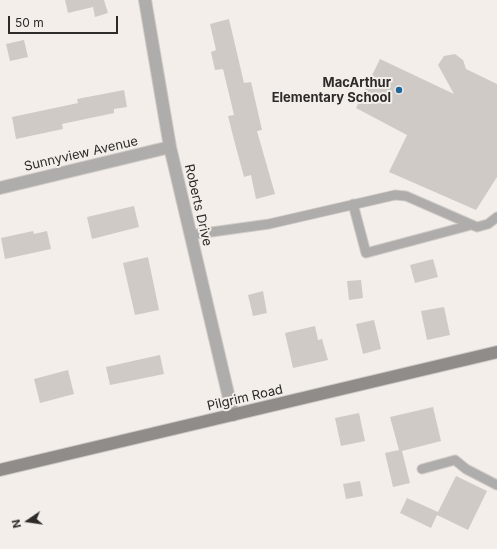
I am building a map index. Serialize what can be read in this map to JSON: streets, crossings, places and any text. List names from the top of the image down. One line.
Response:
{"streets":{"street":["Sunnyview Avenue","Roberts Drive","Pilgrim Road"]},"crossings":[["Sunnyview Avenue","Roberts Drive"],["Roberts Drive","Pilgrim Road"]],"places":["MacArthur Elementary School"],"scale_bar":"50 m","north":"left"}
